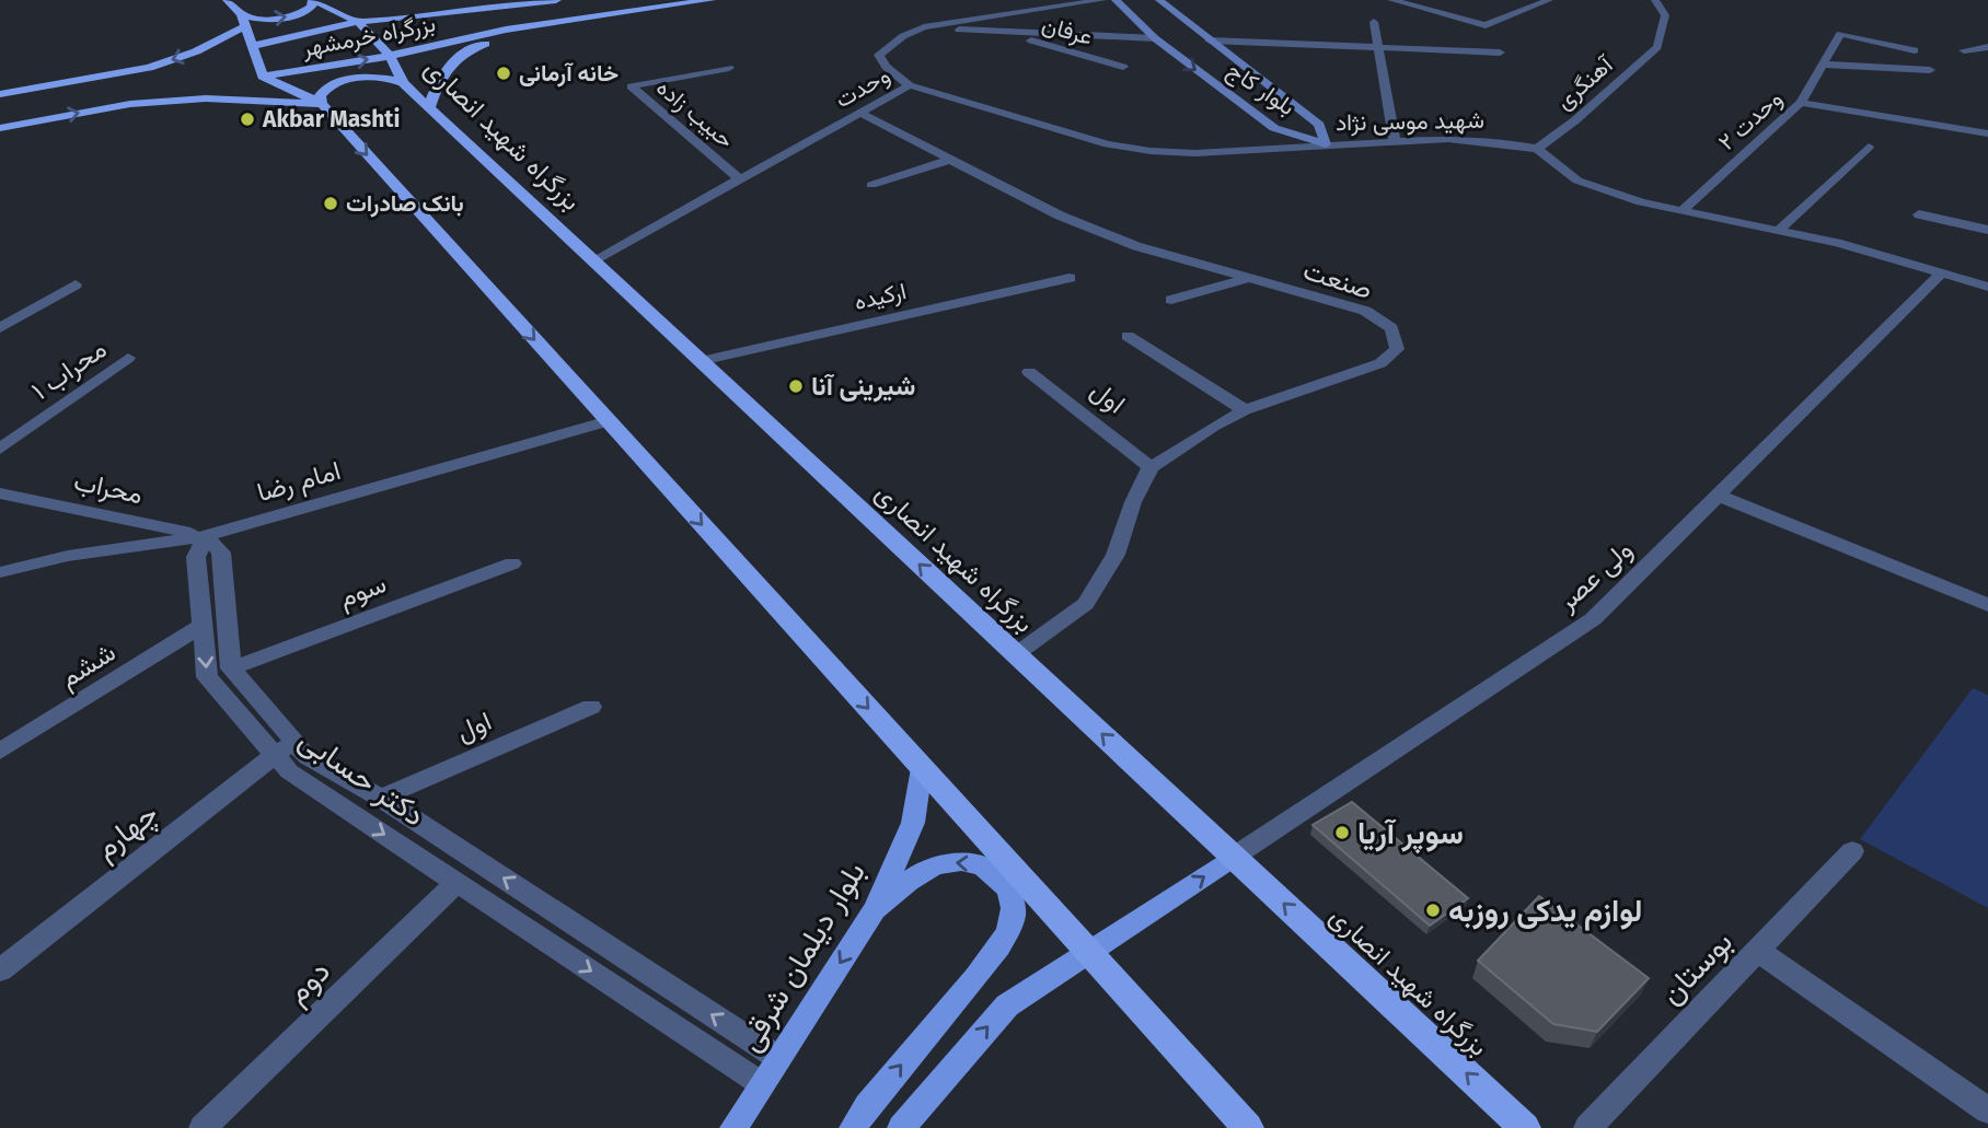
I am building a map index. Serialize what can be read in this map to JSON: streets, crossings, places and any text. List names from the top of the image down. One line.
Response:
{"streets":{"highway":["بزرگراه خرمشهر","بزرگراه شهید انصاری"],"main road":["بلوار کاج","بلوار دیلمان شرقی"],"street":["عرفان","آهنگری","وحدت","حبیب زاده","وحدت ۲","شهید موسی نژاد","صنعت","ارکیده","محراب ۱","اول","امام رضا","محراب","ولی عصر","سوم","ششم","دکتر حسابی","چهارم","بوستان","دوم"]},"crossings":[["بزرگراه خرمشهر","بزرگراه شهید انصاری"],["آهنگری","شهید موسی نژاد"],["وحدت","حبیب زاده"],["وحدت","شهید موسی نژاد"],["وحدت","بزرگراه شهید انصاری"],["وحدت","صنعت"],["بلوار کاج","شهید موسی نژاد"],["وحدت ۲","شهید موسی نژاد"],["شهید موسی نژاد","ولی عصر"],["بزرگراه شهید انصاری","ارکیده"],["بزرگراه شهید انصاری","ولی عصر"],["صنعت","اول"],["اول","دکتر حسابی"],["امام رضا","محراب"],["امام رضا","دکتر حسابی"],["محراب","دکتر حسابی"],["سوم","دکتر حسابی"],["ششم","دکتر حسابی"],["دکتر حسابی","چهارم"],["دکتر حسابی","بلوار دیلمان شرقی"],["دکتر حسابی","دوم"]],"places":["خانه آرمانی","Akbar Mashti","بانک صادرات","شیرینی آنا","سوپر آریا","لوازم یدکی روزبه"]}
